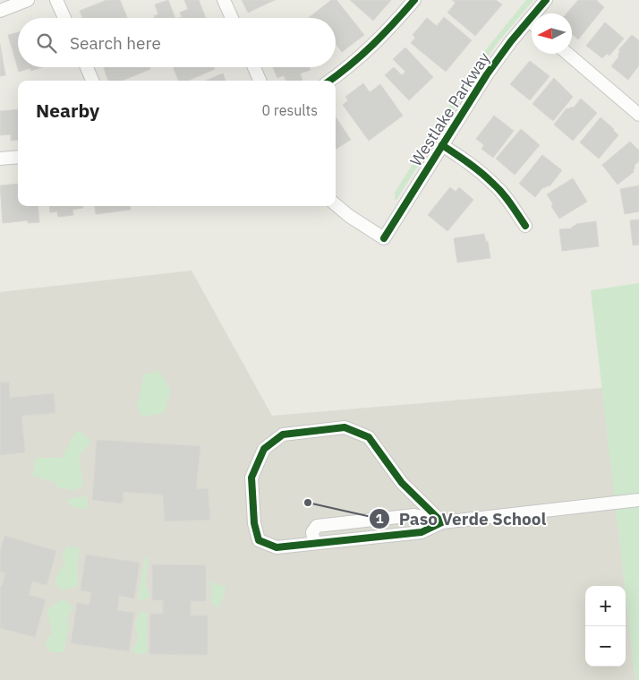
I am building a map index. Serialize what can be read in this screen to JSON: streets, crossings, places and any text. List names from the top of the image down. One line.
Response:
{"streets":{"street":["Westlake Parkway"]},"places":["Paso Verde School"],"north":"left","page":{"search":"Search here","heading":["Nearby","0 results"],"map_buttons":["+","−"]}}
